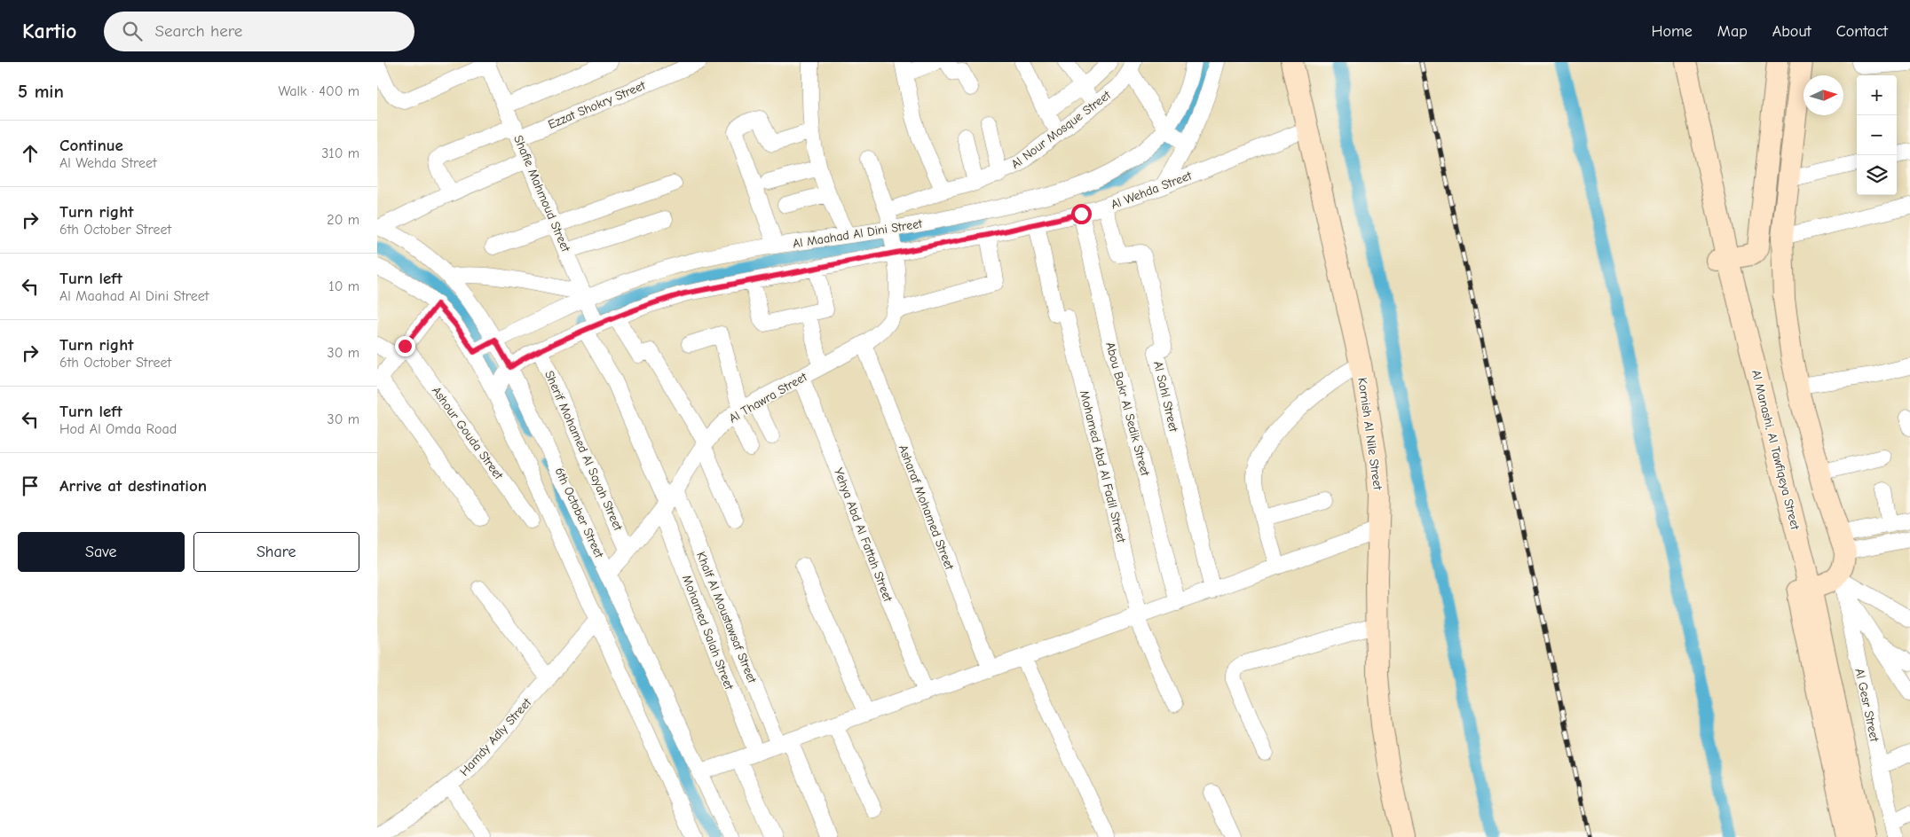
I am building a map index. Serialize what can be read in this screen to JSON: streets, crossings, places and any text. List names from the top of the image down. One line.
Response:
{"streets":{"main road":["Kornish Al Nile Street","Al Manashi, Al Tawfiqeya Street"],"street":["Ezzat Shokry Street","Al Nour Mosque Street","Al Wehda Street","Shafie Mahmoud Street","Al Maahad Al Dini Street","Al Sahl Street","Al Thawra Street","Abou Bakr Al Sedik Street","Ashour Gouda Street","Sherif Mohamed Al Sayah Street","Mohamed Abd Al Fadil Street","Asharaf Mohamed Street","6th October Street","Yehya Abd Al Fattah Street","Khalf Al Moustawsaf Street","Mohamed Salah Street","Al Gesr Street","Hamdy Adly Street"]},"crossings":[["Ezzat Shokry Street","Shafie Mahmoud Street"],["Al Nour Mosque Street","Al Maahad Al Dini Street"],["Al Wehda Street","Shafie Mahmoud Street"],["Al Wehda Street","Al Sahl Street"],["Al Wehda Street","Al Thawra Street"],["Al Wehda Street","Abou Bakr Al Sedik Street"],["Al Wehda Street","Kornish Al Nile Street"],["Al Wehda Street","Sherif Mohamed Al Sayah Street"],["Al Wehda Street","Mohamed Abd Al Fadil Street"],["Al Wehda Street","6th October Street"],["Al Wehda Street","Mohamed Salah Street"],["Shafie Mahmoud Street","Al Maahad Al Dini Street"],["Shafie Mahmoud Street","Mohamed Salah Street"],["Al Maahad Al Dini Street","6th October Street"],["Al Thawra Street","Sherif Mohamed Al Sayah Street"],["Al Thawra Street","Asharaf Mohamed Street"],["Al Thawra Street","6th October Street"],["Al Thawra Street","Yehya Abd Al Fattah Street"],["Al Thawra Street","Khalf Al Moustawsaf Street"],["Al Thawra Street","Mohamed Salah Street"]],"north":"right","page":{"header":"Kartio","search":"Search here","nav":["Home","Map","About","Contact"],"heading":["5 min","Walk · 400 m"],"map_buttons":["+","−"],"list":[["Continue","Al Wehda Street","310 m"],["Turn right","6th October Street","20 m"],["Turn left","Al Maahad Al Dini Street","10 m"],["Turn right","6th October Street","30 m"],["Turn left","Hod Al Omda Road","30 m"],"Arrive at destination"],"buttons":["Save","Share"]}}
